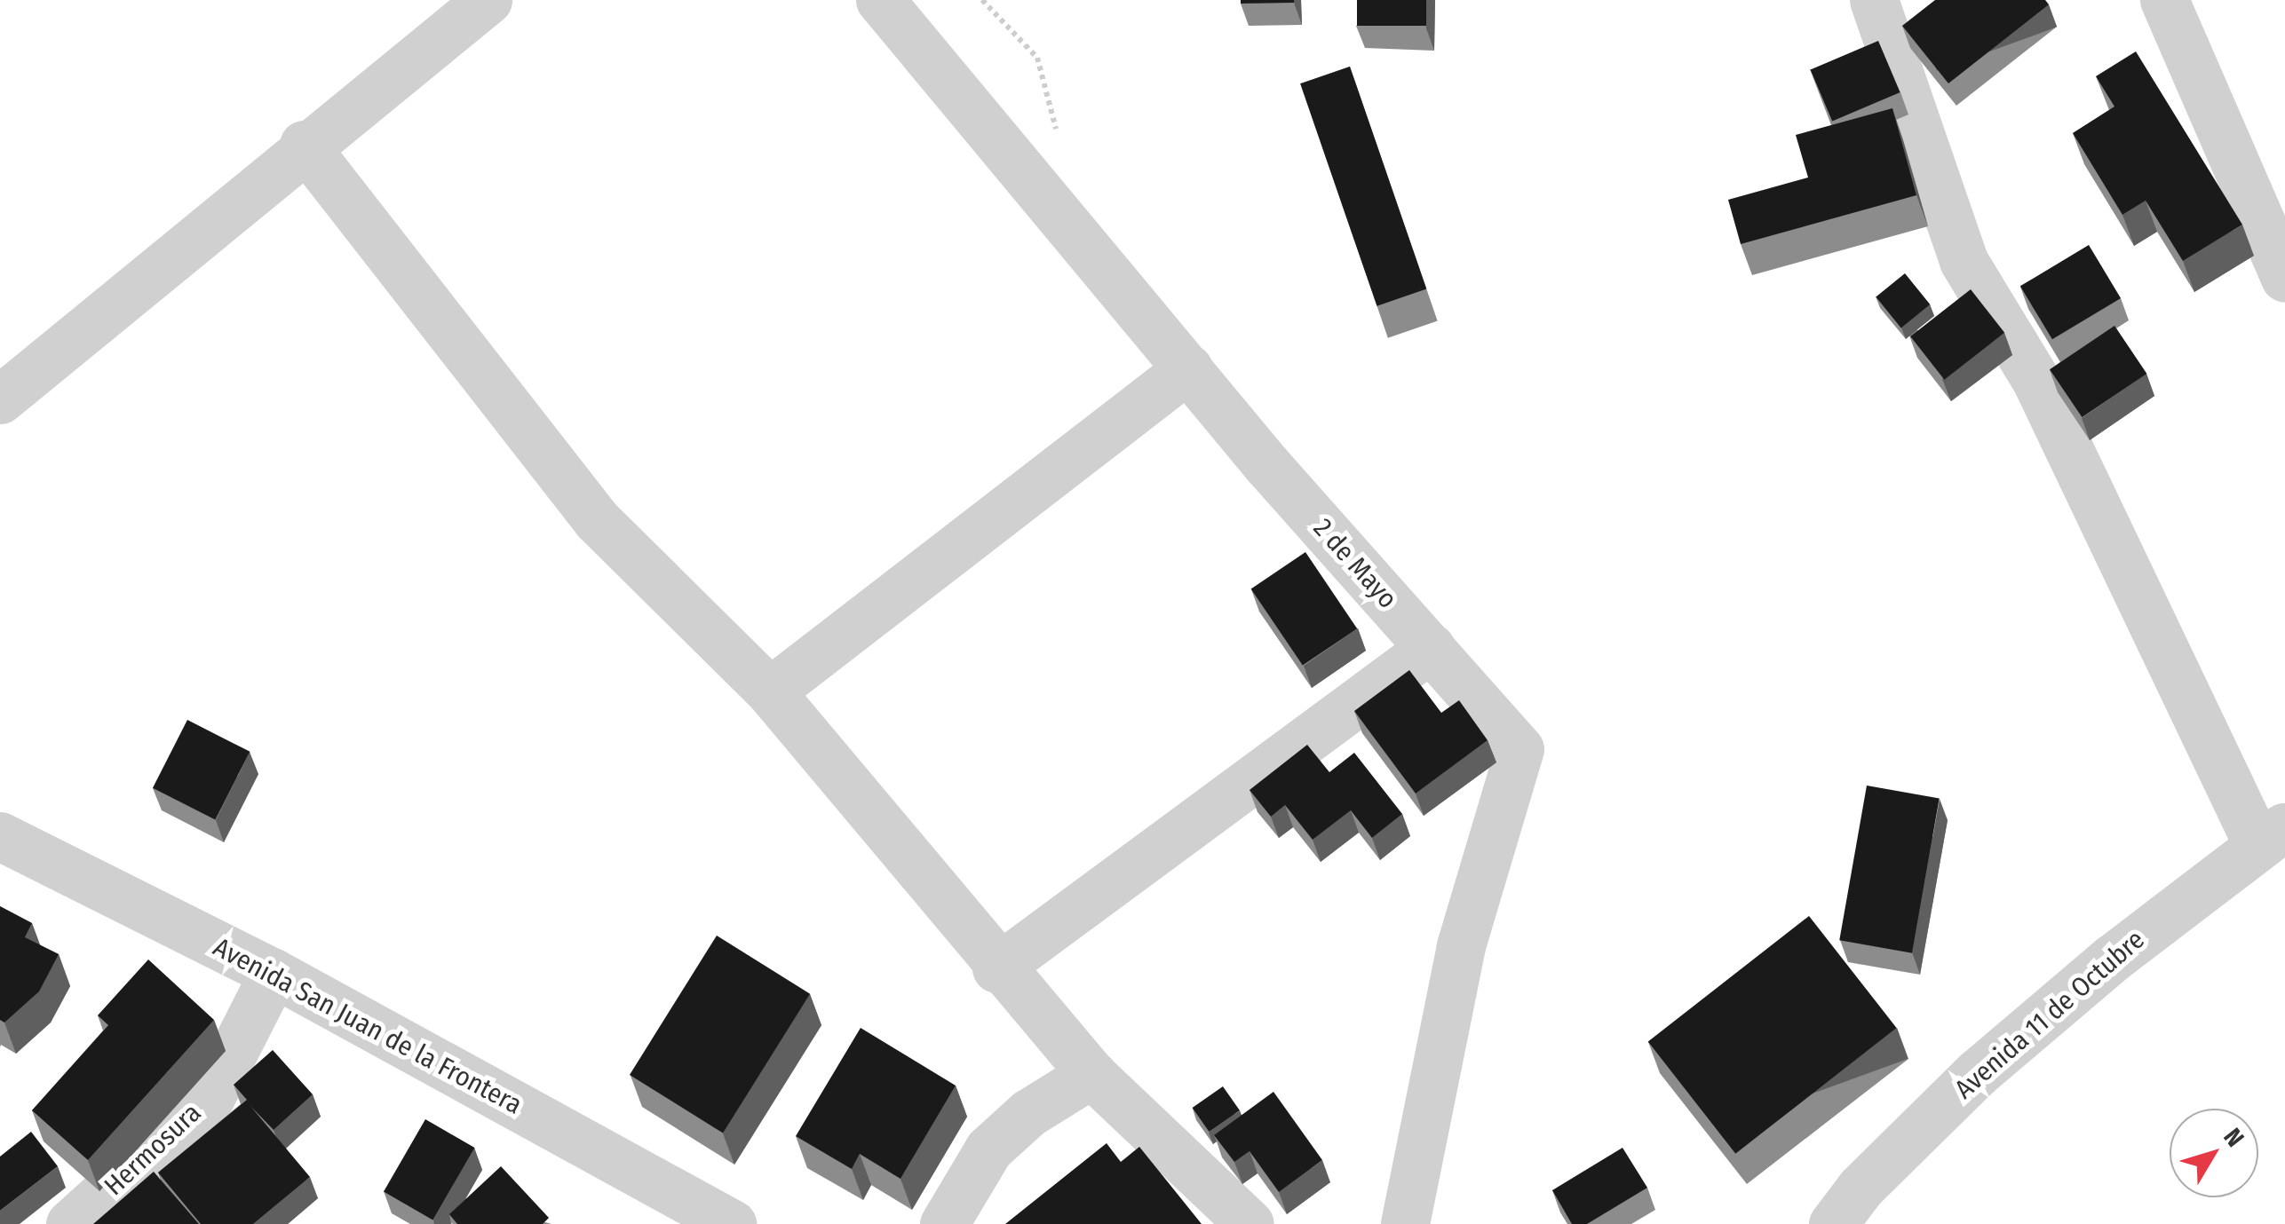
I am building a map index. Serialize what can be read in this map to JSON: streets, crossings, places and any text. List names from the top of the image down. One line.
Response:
{"streets":{"street":["2 de Mayo","Avenida 11 de Octubre","Avenida San Juan de la Frontera","Hermosura"]},"crossings":[["Avenida San Juan de la Frontera","Hermosura"]],"north":"top right"}
